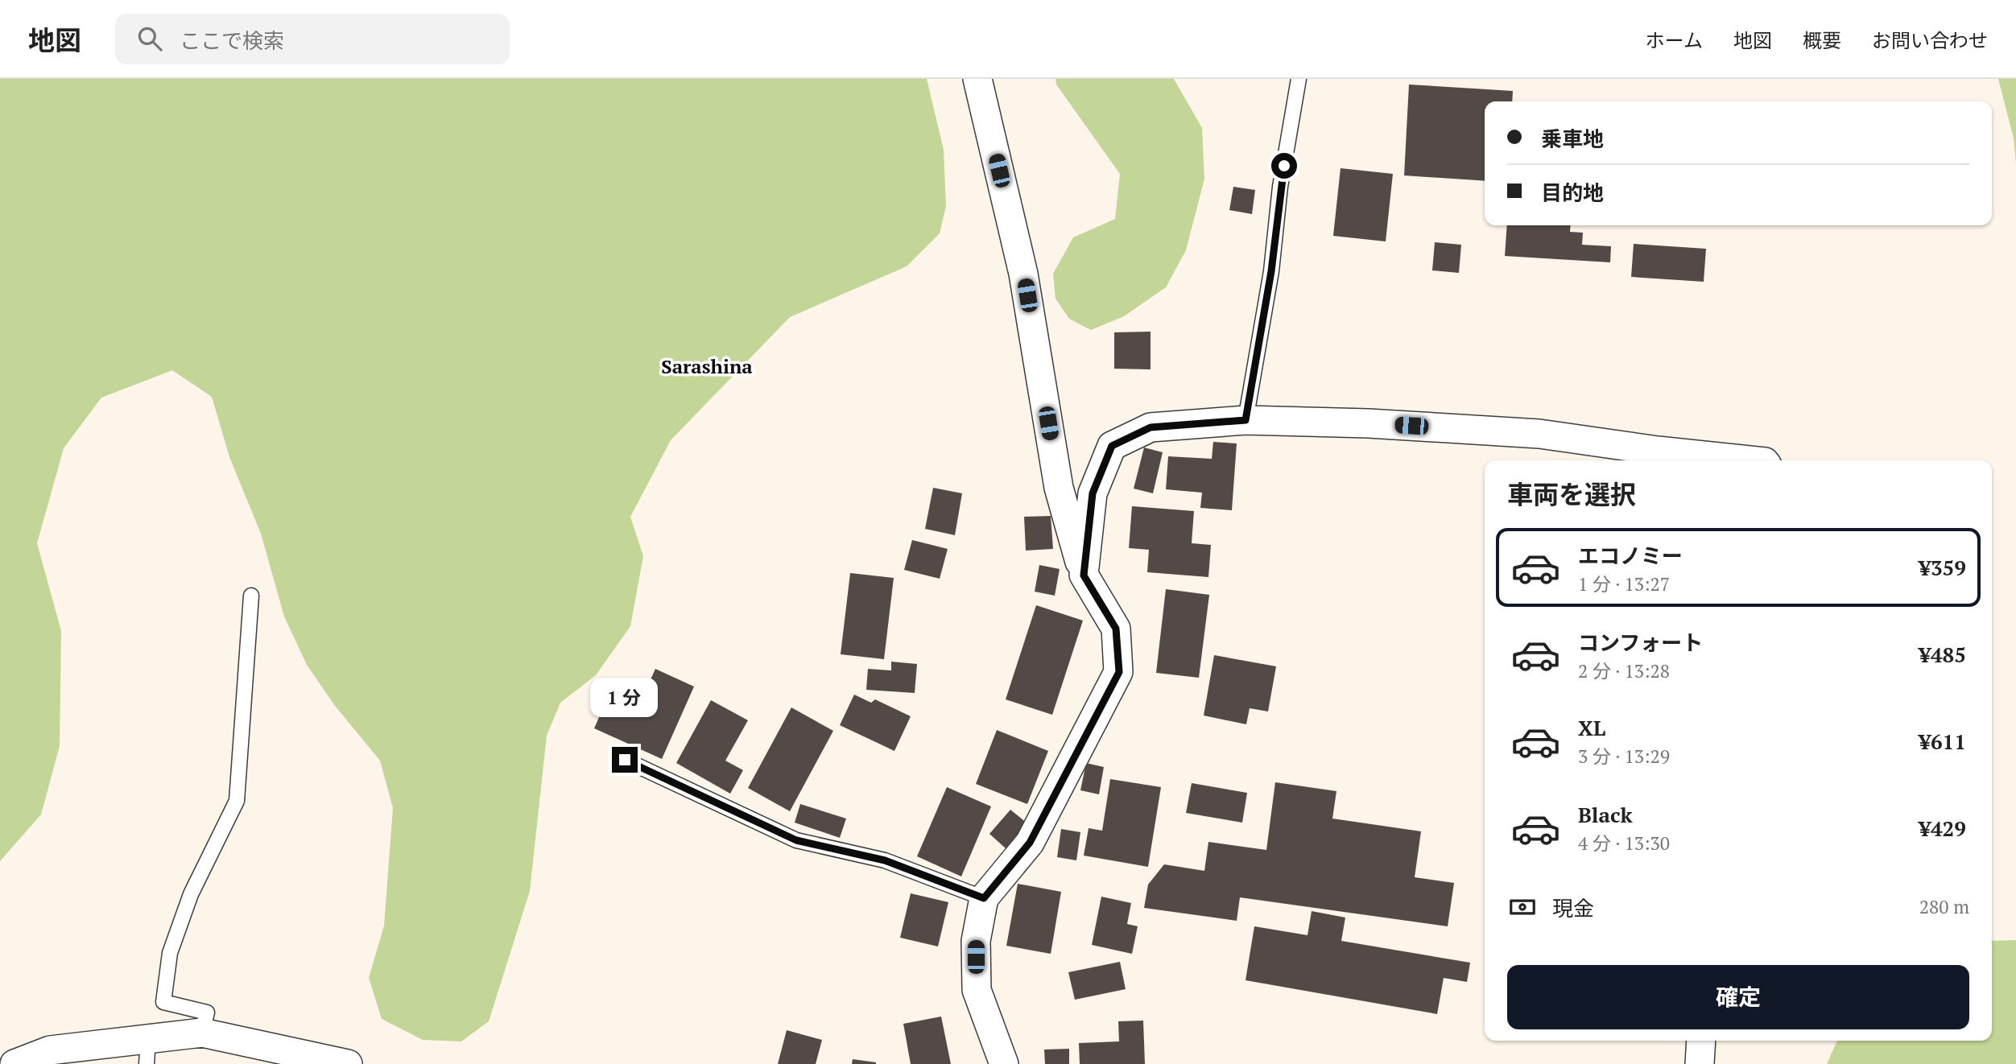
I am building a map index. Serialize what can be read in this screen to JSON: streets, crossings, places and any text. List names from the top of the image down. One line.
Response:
{"districts":["Sarashina"],"page":{"header":"地図","search":"ここで検索","nav":["ホーム","地図","概要","お問い合わせ"],"banner":["乗車地","目的地"],"heading":"車両を選択","list":[{"name":"エコノミー","note":"1 分 · 13:27","value":"¥359"},{"name":"コンフォート","note":"2 分 · 13:28","value":"¥485"},{"name":"XL","note":"3 分 · 13:29","value":"¥611"},{"name":"Black","note":"4 分 · 13:30","value":"¥429"}],"bubble":"1 分","pay":["現金","280 m"],"buttons":"確定"}}
